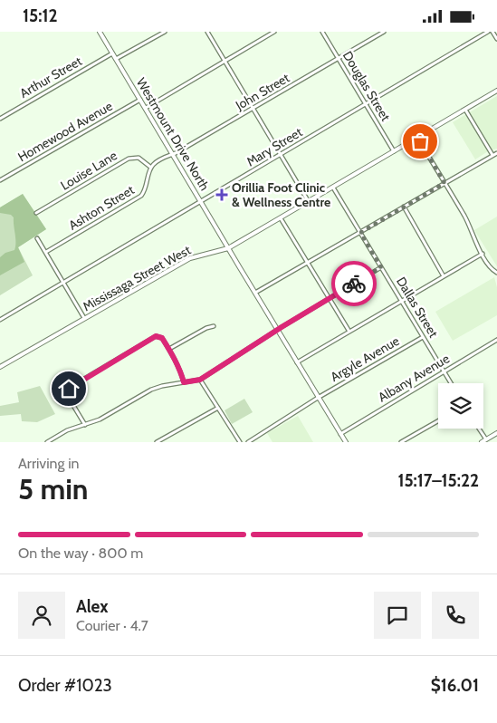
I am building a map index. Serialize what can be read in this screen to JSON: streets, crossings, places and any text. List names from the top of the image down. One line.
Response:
{"streets":{"street":["Arthur Street","Douglas Street","John Street","Homewood Avenue","Westmount Drive North","Mary Street","Louise Lane","Ashton Street","Mississaga Street West","Dallas Street","Argyle Avenue","Albany Avenue"]},"crossings":[["Arthur Street","Westmount Drive North"],["Douglas Street","John Street"],["Douglas Street","Mary Street"],["Douglas Street","Mississaga Street West"],["John Street","Westmount Drive North"],["John Street","Louise Lane"],["John Street","Ashton Street"],["Homewood Avenue","Westmount Drive North"],["Westmount Drive North","Mary Street"],["Westmount Drive North","Mississaga Street West"],["Westmount Drive North","Argyle Avenue"],["Westmount Drive North","Albany Avenue"],["Louise Lane","Ashton Street"],["Mississaga Street West","Dallas Street"],["Dallas Street","Argyle Avenue"],["Dallas Street","Albany Avenue"]],"places":{"health":["Orillia Foot Clinic & Wellness Centre"]},"page":{"status":"15:12","heading":["5 min","Arriving in","15:17–15:22"],"panel":["Alex","Courier · 4.7","Order #1023","$16.01"],"bar":"On the way · 800 m"}}
